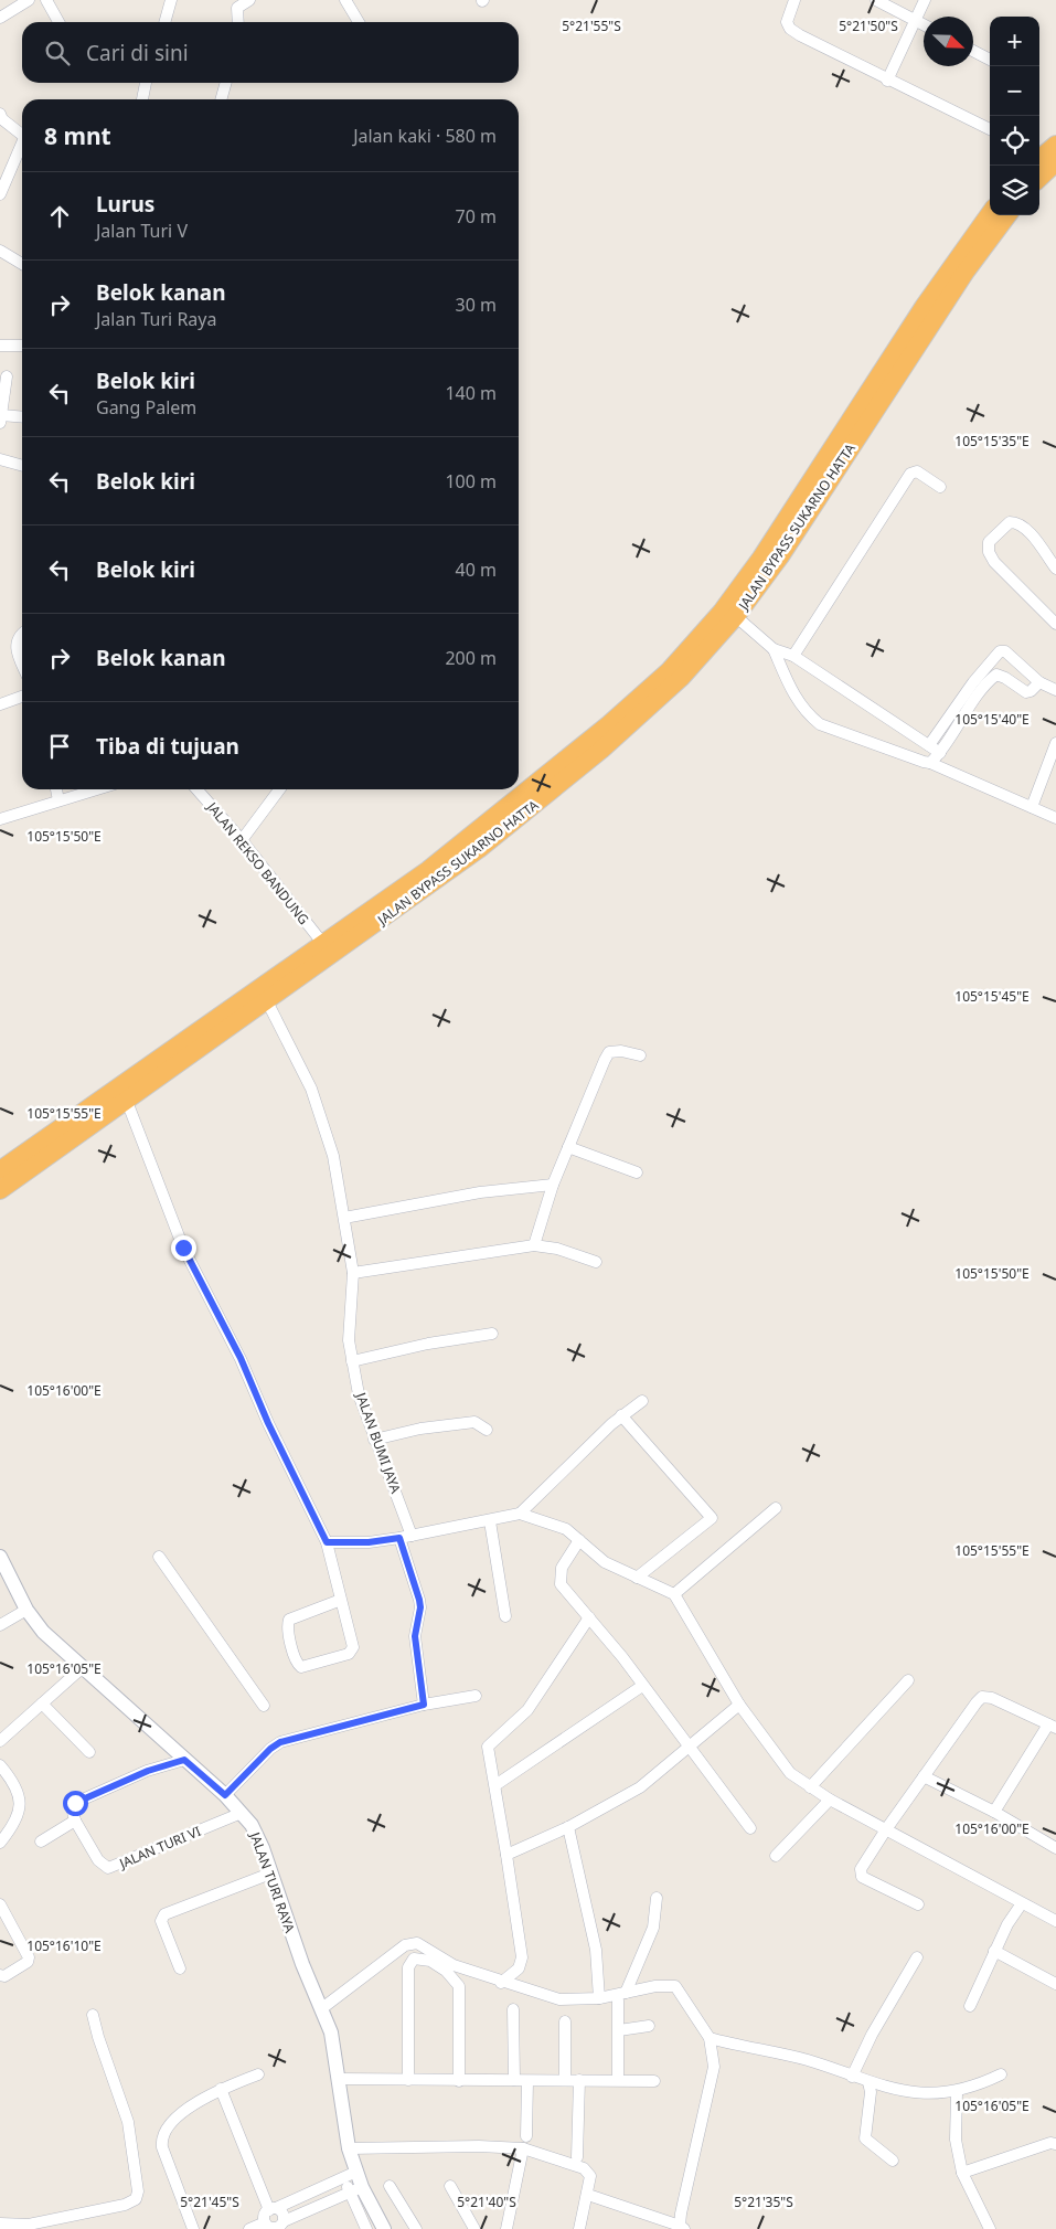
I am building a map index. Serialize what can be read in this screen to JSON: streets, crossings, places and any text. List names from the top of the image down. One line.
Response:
{"streets":{"highway":["JALAN BYPASS SUKARNO HATTA"],"street":["JALAN REKSO BANDUNG","JALAN BUMI JAYA","JALAN TURI VI","JALAN TURI RAYA"]},"crossings":[["JALAN BYPASS SUKARNO HATTA","JALAN REKSO BANDUNG"],["JALAN BYPASS SUKARNO HATTA","JALAN BUMI JAYA"],["JALAN TURI VI","JALAN TURI RAYA"]],"north":"bottom right","page":{"map_buttons":["+","−"],"search":"Cari di sini","heading":["8 mnt","Jalan kaki · 580 m"],"list":[["Lurus","Jalan Turi V","70 m"],["Belok kanan","Jalan Turi Raya","30 m"],["Belok kiri","Gang Palem","140 m"],["Belok kiri","100 m"],["Belok kiri","40 m"],["Belok kanan","200 m"],"Tiba di tujuan"]},"coordinates":["5°21'55\"S","5°21'50\"S","105°15'35\"E","105°15'40\"E","105°15'50\"E","105°15'45\"E","105°15'55\"E","105°16'00\"E","105°16'05\"E","105°16'10\"E","5°21'45\"S","5°21'40\"S","5°21'35\"S"]}
